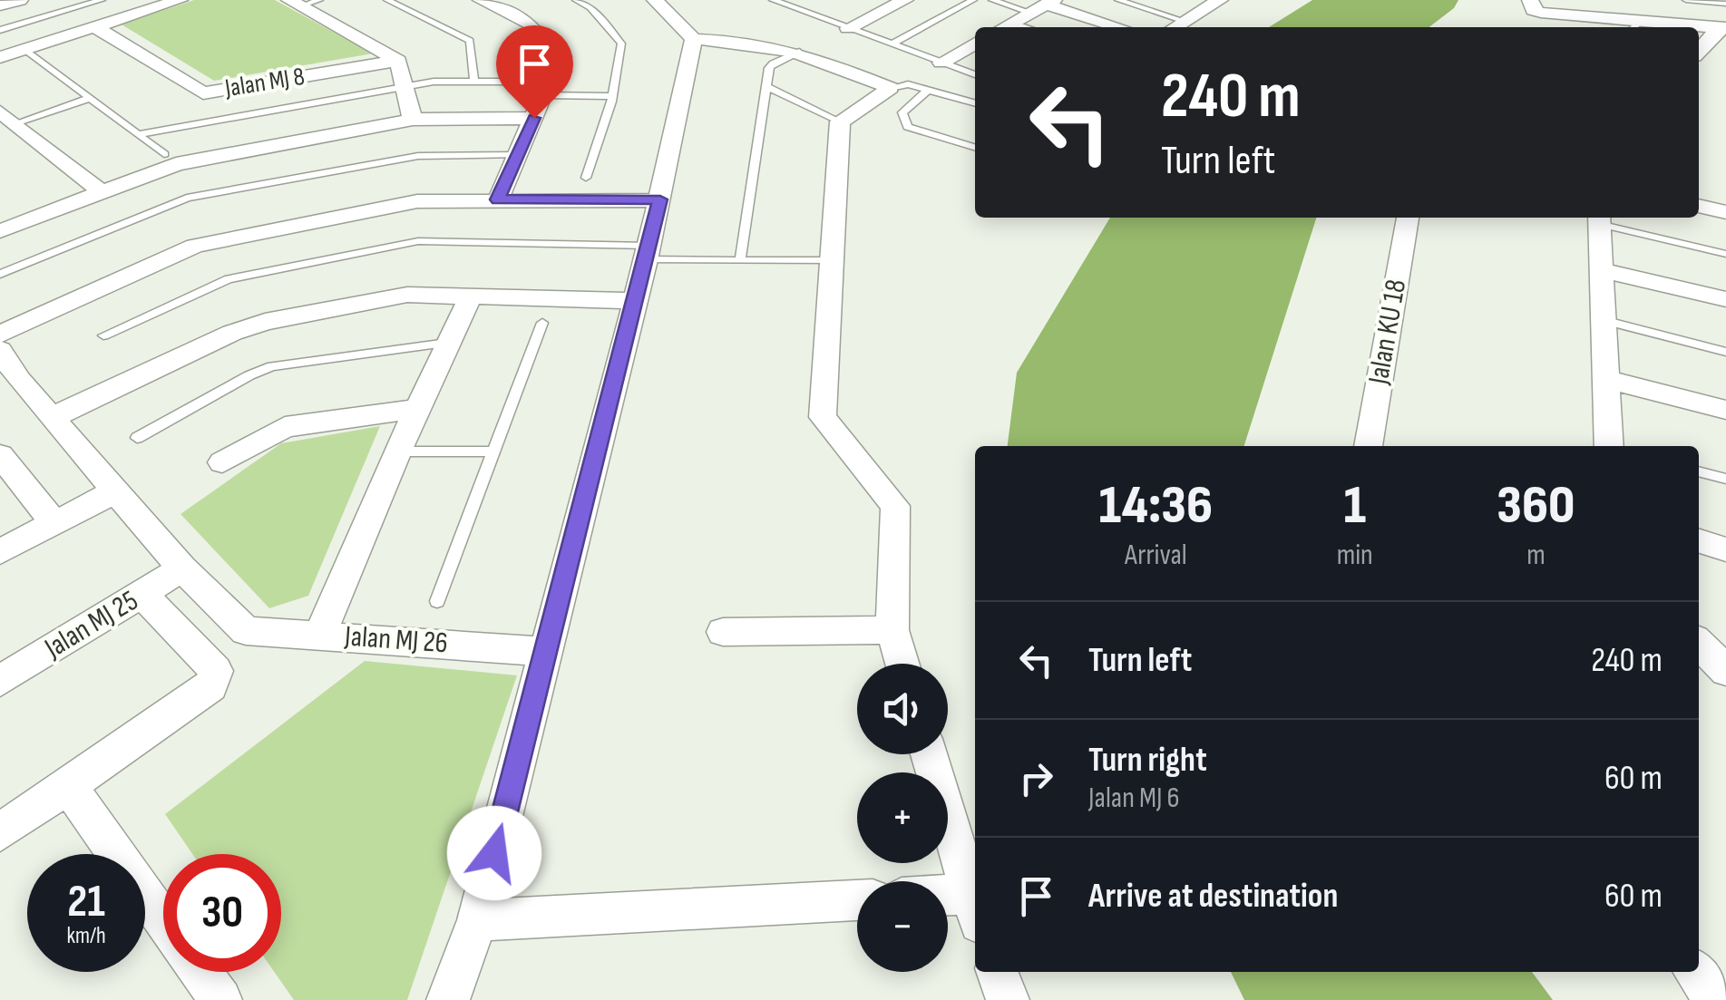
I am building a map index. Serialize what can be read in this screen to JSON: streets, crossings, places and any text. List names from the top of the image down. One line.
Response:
{"streets":{"street":["Jalan MJ 8","Jalan KU 18","Jalan MJ 25","Jalan MJ 26"]},"crossings":[["Jalan MJ 25","Jalan MJ 26"]],"page":{"turn":["240 m","Turn left"],"eta":["14:36","Arrival","1","min","360","m"],"list":[{"name":"Turn left","value":"240 m"},{"name":"Turn right","note":"Jalan MJ 6","value":"60 m"},{"name":"Arrive at destination","value":"60 m"}],"map_buttons":["+","−"],"speed":"21 km/h","limit":"30"}}
